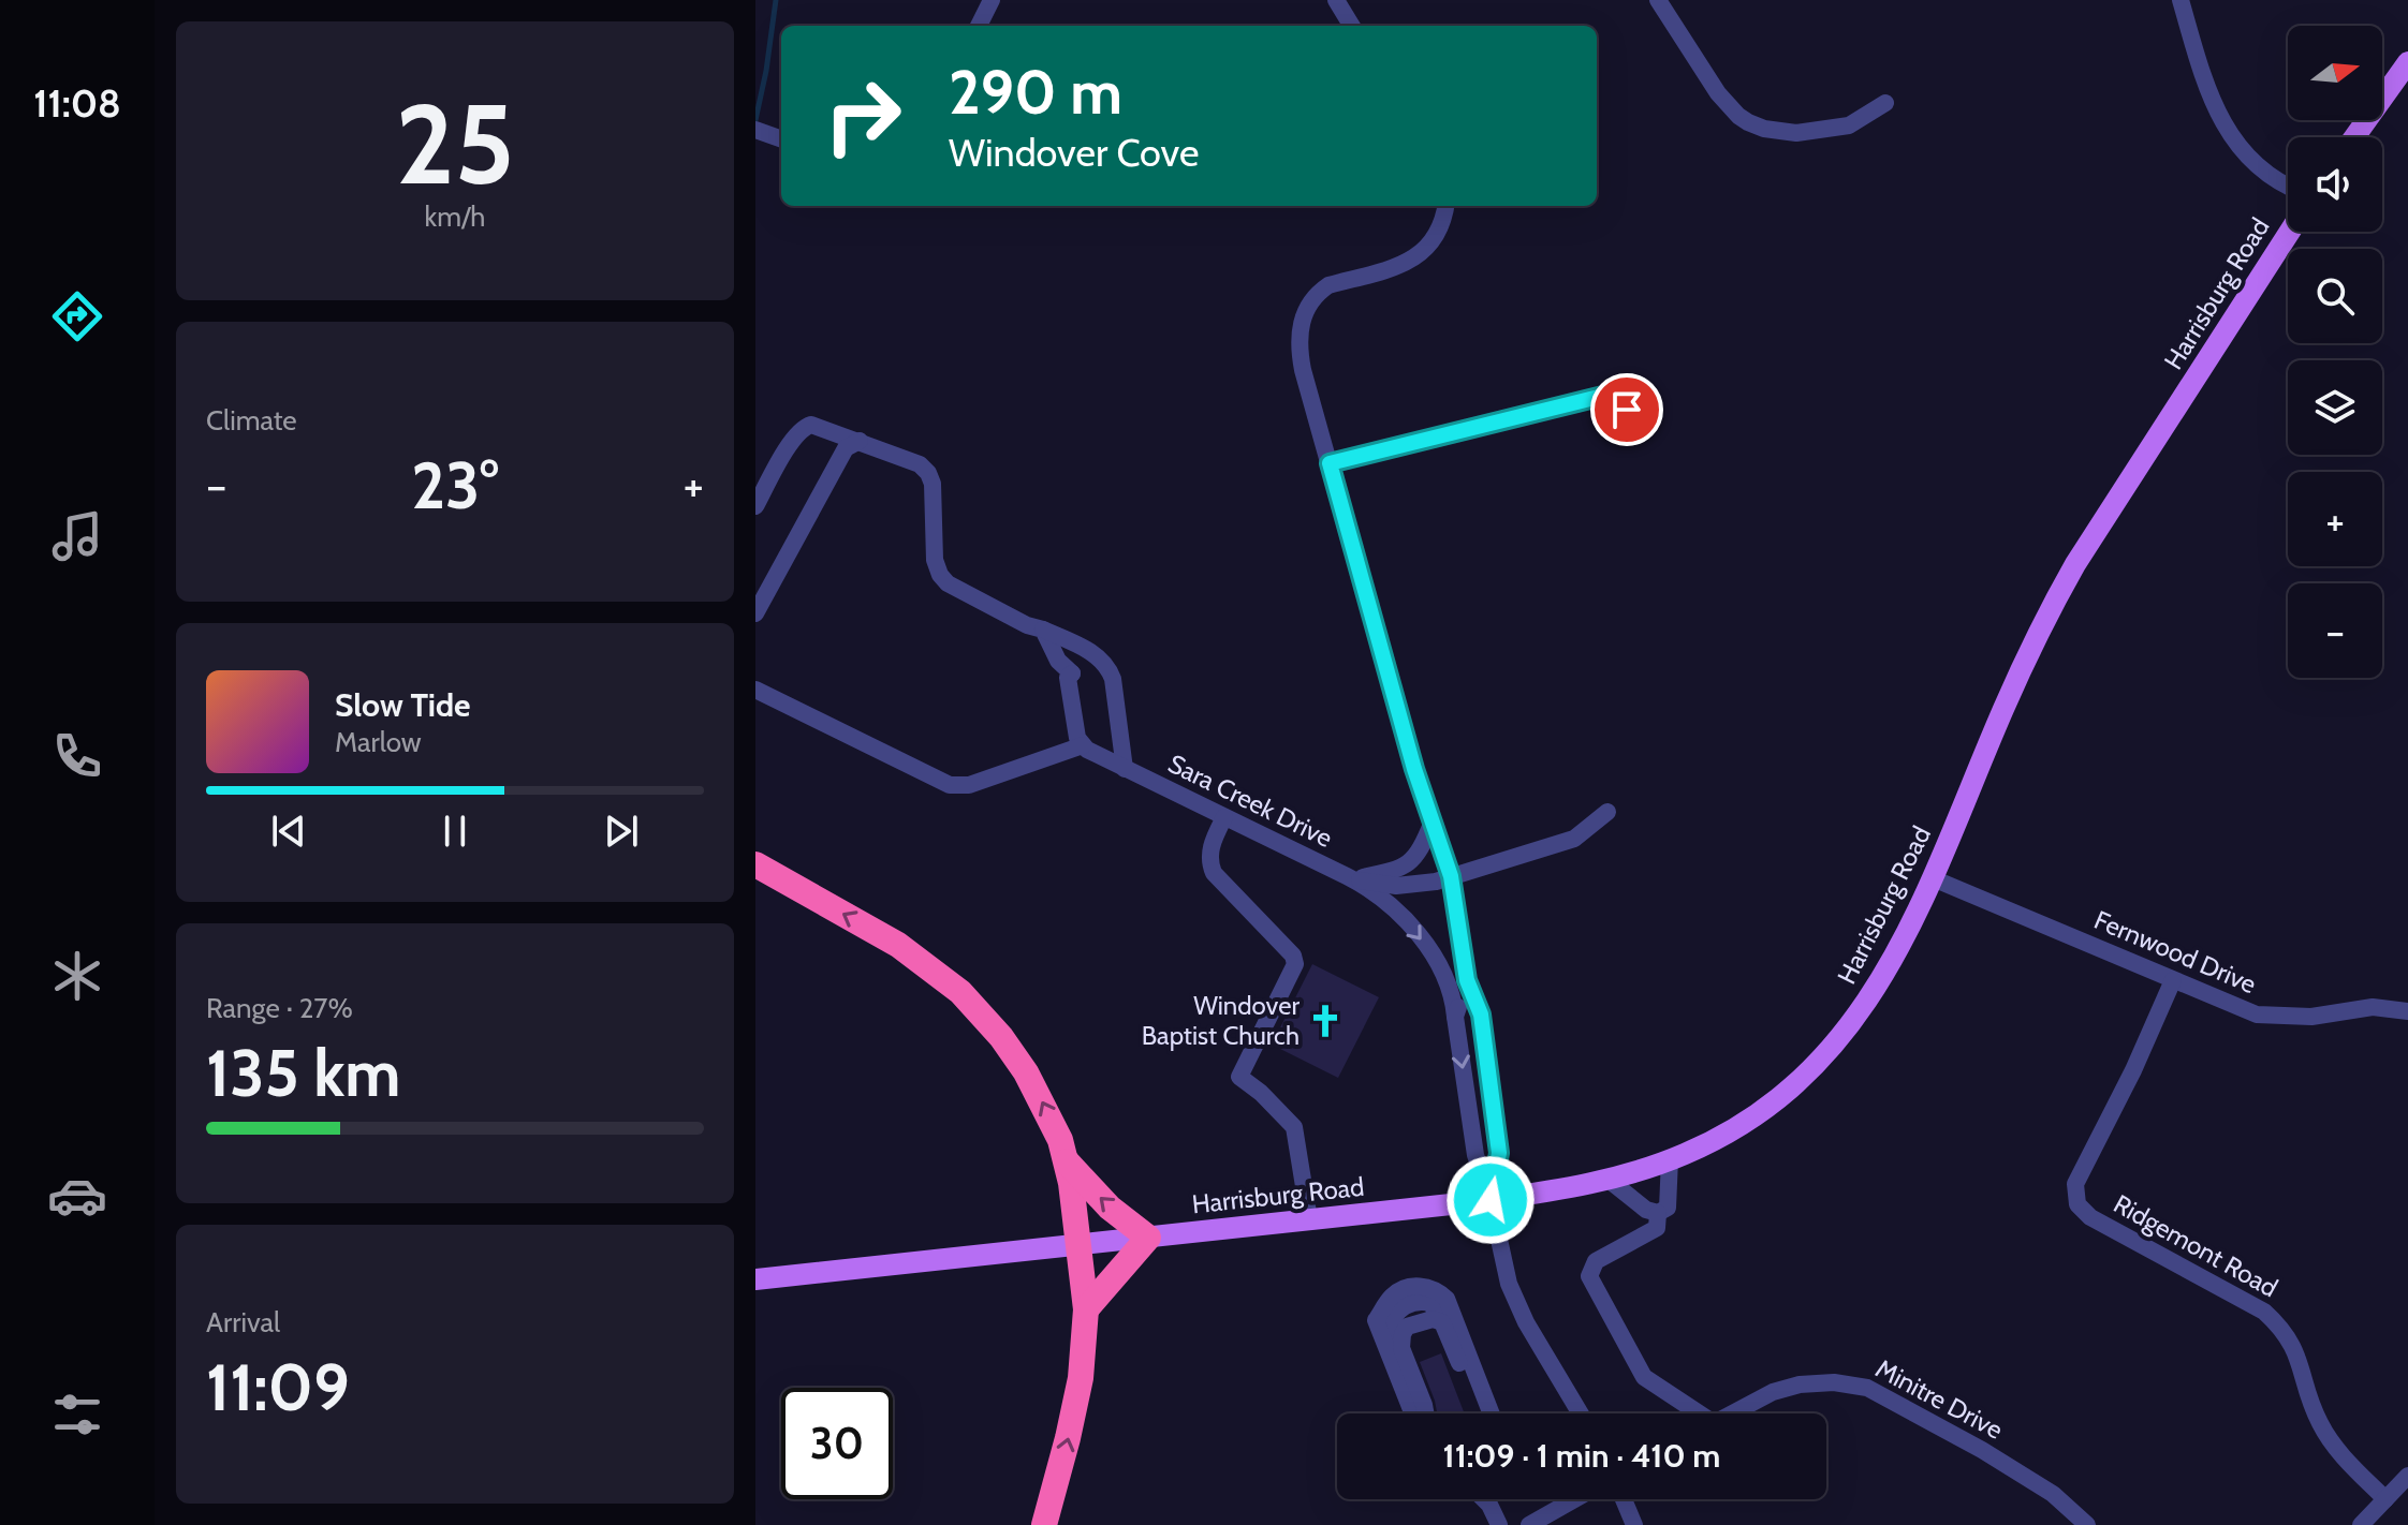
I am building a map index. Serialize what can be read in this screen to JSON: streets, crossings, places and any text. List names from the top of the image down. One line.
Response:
{"streets":{"main road":["Harrisburg Road"],"street":["Sara Creek Drive","Fernwood Drive","Ridgemont Road","Minitre Drive"]},"crossings":[["Harrisburg Road","Sara Creek Drive"],["Harrisburg Road","Fernwood Drive"],["Fernwood Drive","Ridgemont Road"]],"places":{"church":["Windover Baptist Church"]},"north":"right","page":{"tabs":"11:08","tile":[["25","km/h"],"Climate",["Range · 27%","135 km"],["Arrival","11:09"]],"map_buttons":["+","−"],"turn":["290 m","Windover Cove"],"heat":["−","23°","+"],"song":["Slow Tide","Marlow"],"limit":"30","trip":"11:09 · 1 min · 410 m"}}
